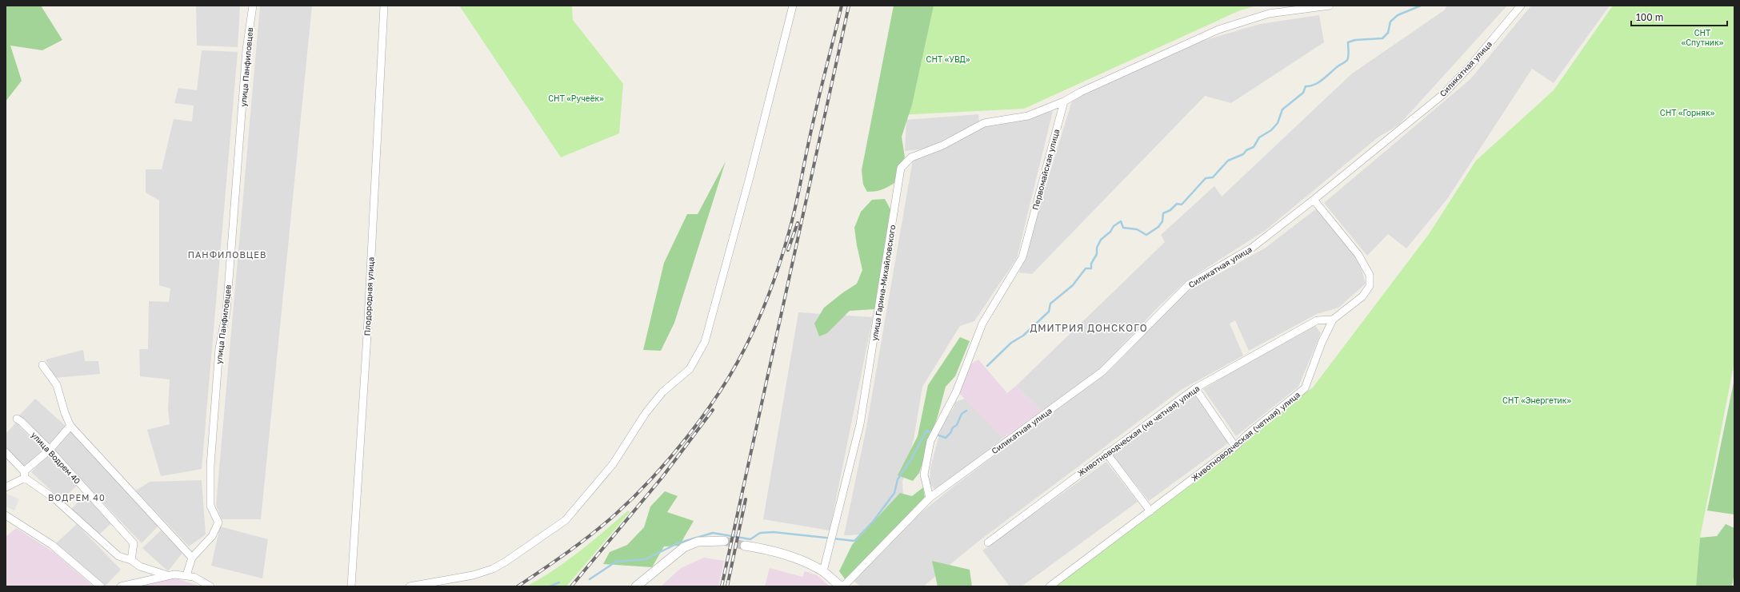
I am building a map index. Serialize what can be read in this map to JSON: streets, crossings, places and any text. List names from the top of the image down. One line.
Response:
{"streets":{"street":["улица Панфиловцев","Силикатная улица","Первомайская улица","улица Гарина-Михайловского","Плодородная улица","Животноводческая (не четная) улица","Животноводческая (четная) улица","улица Водрем 40"]},"crossings":[["Силикатная улица","Первомайская улица"],["Силикатная улица","Животноводческая (четная) улица"],["Первомайская улица","улица Гарина-Михайловского"],["Животноводческая (не четная) улица","Животноводческая (четная) улица"]],"districts":["ПАНФИЛОВЦЕВ","ДМИТРИЯ ДОНСКОГО","ВОДРЕМ 40"],"parks":["СНТ «Спутник»","СНТ «УВД»","СНТ «Ручеёк»","СНТ «Горняк»","СНТ «Энергетик»"],"scale_bar":"100 m"}
